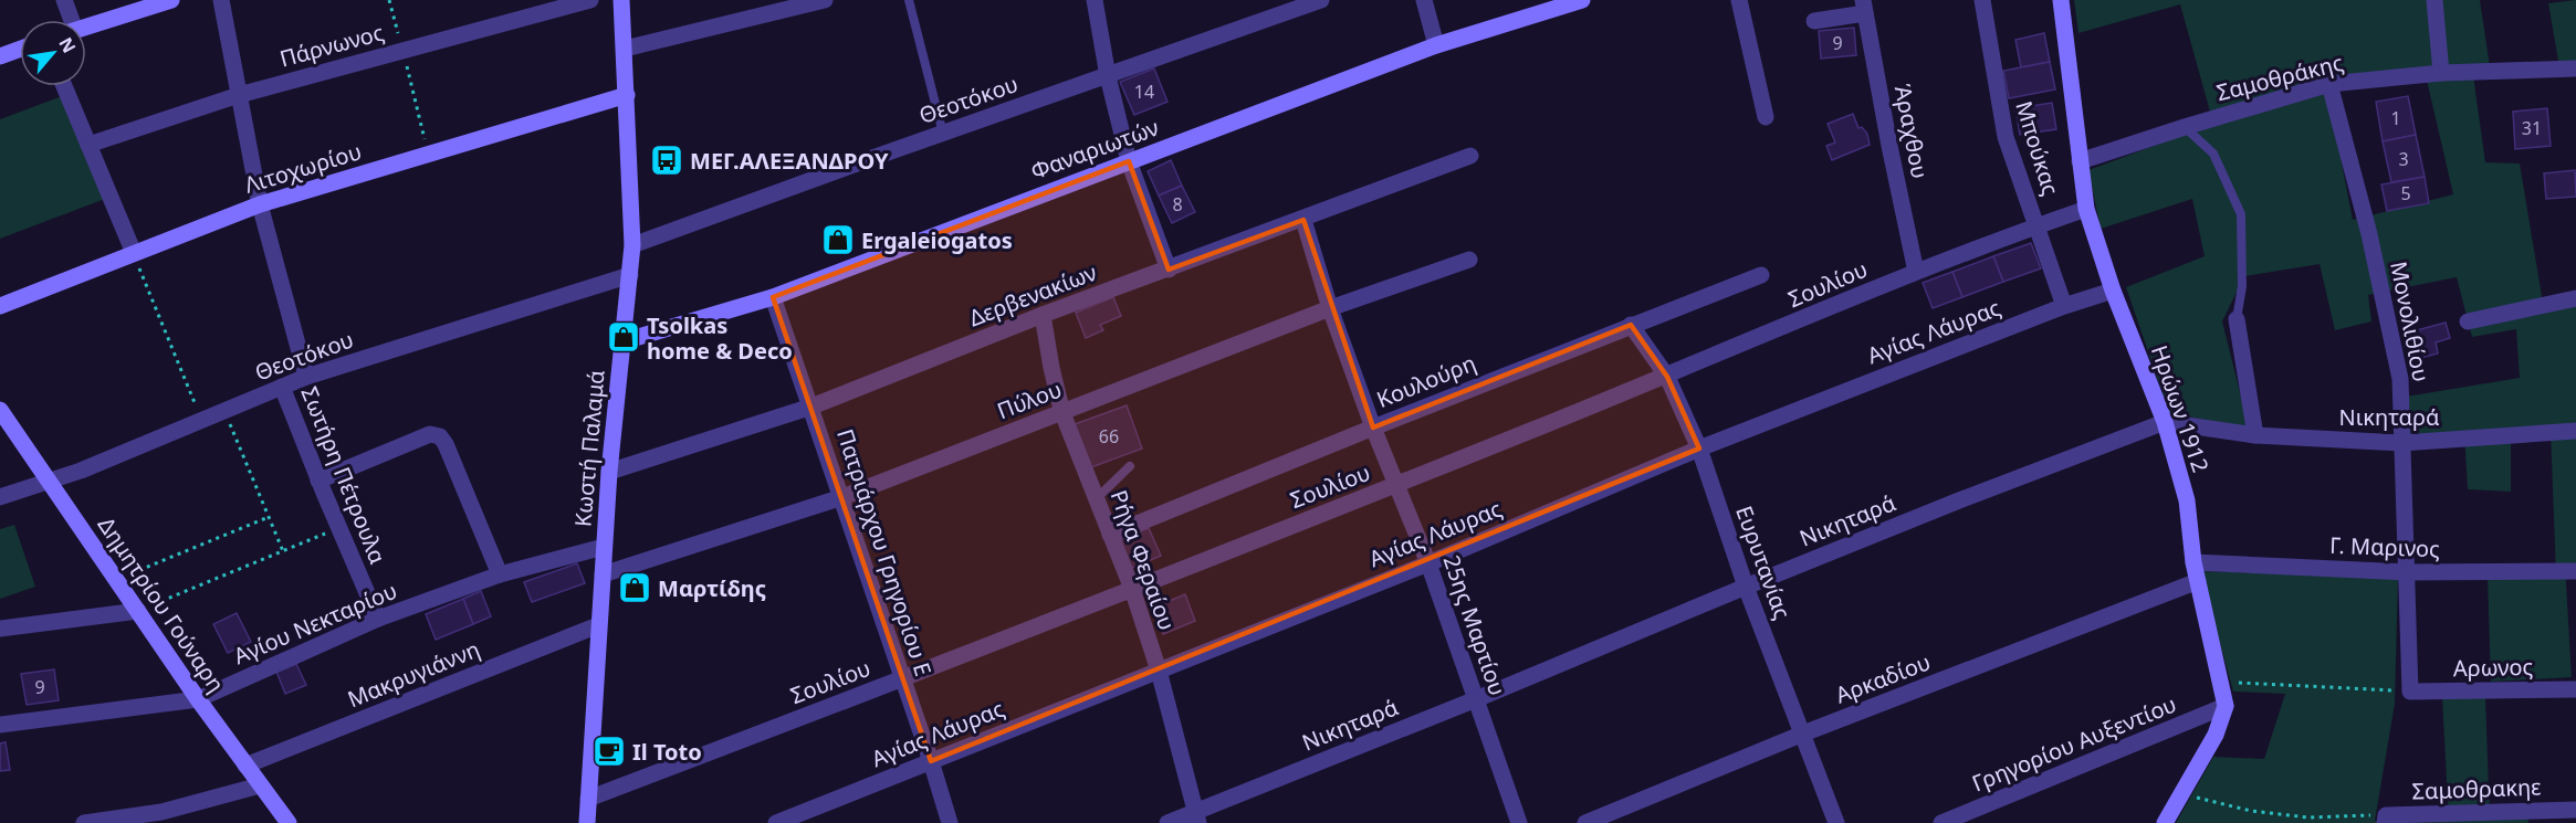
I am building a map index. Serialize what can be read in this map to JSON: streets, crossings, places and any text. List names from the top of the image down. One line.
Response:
{"streets":{"street":["Πάρνωνος","Σαμοθράκης","Θεοτόκου","Άραχθου","Μπούκας","Φαναριωτών","Λιτοχωρίου","Σουλίου","Δερβενακίων","Μονολιθίου","Αγίας Λάυρας","Κουλούρη","Πύλου","Ηρώων 1912","Νικηταρά","Κωστή Παλαμά","Σωτήρη Πέτρουλα","Γ. Μαρινος","Πατριάρχου Γρηγορίου Ε","Ρήγα Φεραίου","Ευρυτανίας","Δημητρίου Γούναρη","Αγίου Νεκταρίου","25ης Μαρτίου","Αρωνος","Μακρυγιάννη","Αρκαδίου","Γρηγορίου Αυξεντίου","Σαμοθρακηε"]},"crossings":[["Σαμοθράκης","Μονολιθίου"],["Σαμοθράκης","Ηρώων 1912"],["Θεοτόκου","Κωστή Παλαμά"],["Θεοτόκου","Σωτήρη Πέτρουλα"],["Θεοτόκου","Δημητρίου Γούναρη"],["Άραχθου","Σουλίου"],["Μπούκας","Σουλίου"],["Μπούκας","Αγίας Λάυρας"],["Φαναριωτών","Κωστή Παλαμά"],["Φαναριωτών","Πατριάρχου Γρηγορίου Ε"],["Λιτοχωρίου","Κωστή Παλαμά"],["Σουλίου","Ηρώων 1912"],["Σουλίου","Κωστή Παλαμά"],["Σουλίου","Πατριάρχου Γρηγορίου Ε"],["Σουλίου","Ρήγα Φεραίου"],["Σουλίου","Ευρυτανίας"],["Σουλίου","25ης Μαρτίου"],["Δερβενακίων","Κωστή Παλαμά"],["Δερβενακίων","Πατριάρχου Γρηγορίου Ε"],["Δερβενακίων","Ρήγα Φεραίου"],["Δερβενακίων","25ης Μαρτίου"],["Μονολιθίου","Νικηταρά"],["Μονολιθίου","Γ. Μαρινος"],["Μονολιθίου","Αρωνος"],["Αγίας Λάυρας","Ηρώων 1912"],["Αγίας Λάυρας","Πατριάρχου Γρηγορίου Ε"],["Αγίας Λάυρας","Ρήγα Φεραίου"],["Αγίας Λάυρας","Ευρυτανίας"],["Αγίας Λάυρας","25ης Μαρτίου"],["Κουλούρη","Ρήγα Φεραίου"],["Κουλούρη","Ευρυτανίας"],["Κουλούρη","25ης Μαρτίου"],["Πύλου","Κωστή Παλαμά"],["Πύλου","Πατριάρχου Γρηγορίου Ε"],["Πύλου","Ρήγα Φεραίου"],["Πύλου","25ης Μαρτίου"],["Ηρώων 1912","Νικηταρά"],["Ηρώων 1912","Γ. Μαρινος"],["Ηρώων 1912","Αρκαδίου"],["Ηρώων 1912","Γρηγορίου Αυξεντίου"],["Νικηταρά","Ρήγα Φεραίου"],["Νικηταρά","Ευρυτανίας"],["Νικηταρά","25ης Μαρτίου"],["Κωστή Παλαμά","Αγίου Νεκταρίου"],["Κωστή Παλαμά","Μακρυγιάννη"],["Σωτήρη Πέτρουλα","Αγίου Νεκταρίου"],["Ευρυτανίας","Αρκαδίου"],["Δημητρίου Γούναρη","Αγίου Νεκταρίου"],["Δημητρίου Γούναρη","Μακρυγιάννη"]],"places":{"bus stop":["ΜΕΓ.ΑΛΕΞΑΝΔΡΟΥ"],"shop":["Ergaleiogatos","Tsolkas home & Deco","Μαρτίδης"],"cafe":["Il Toto"]},"house_numbers":["9","14","1","31","3","5","8","66","9"],"north":"top right"}
